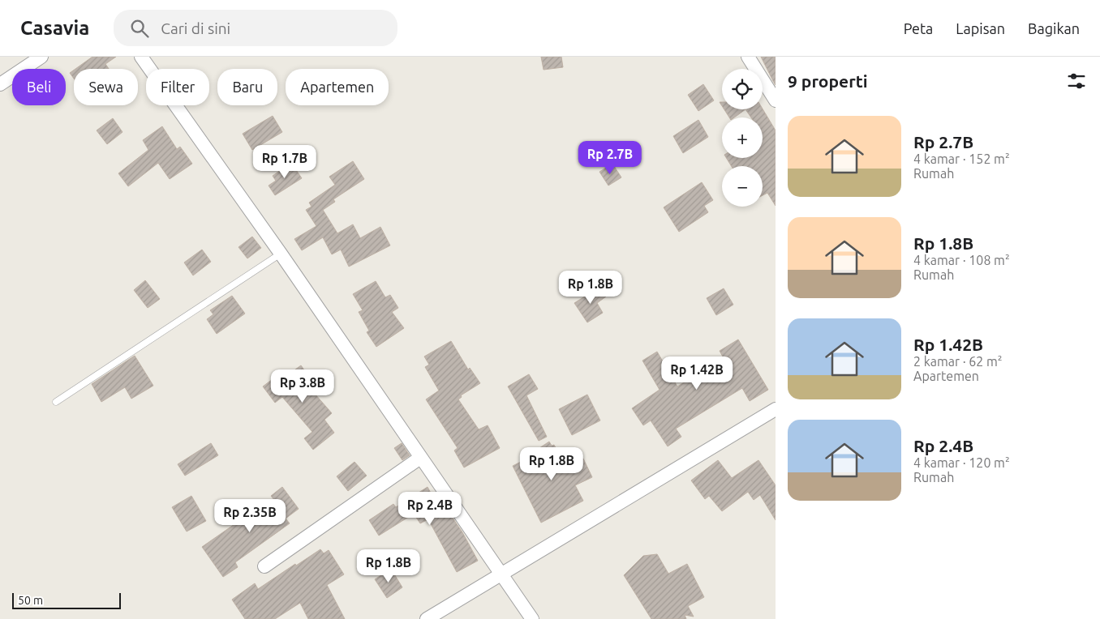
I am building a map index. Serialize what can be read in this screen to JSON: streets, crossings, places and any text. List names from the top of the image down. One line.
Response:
{"scale_bar":"50 m","page":{"header":"Casavia","search":"Cari di sini","nav":["Peta","Lapisan","Bagikan"],"heading":"9 properti","map_buttons":["+","−"],"chip":["Beli","Sewa","Filter","Baru","Apartemen"],"list":[{"name":"Rp 2.7B","note":"4 kamar · 152 m² · Rumah"},{"name":"Rp 1.8B","note":"4 kamar · 108 m² · Rumah"},{"name":"Rp 1.42B","note":"2 kamar · 62 m² · Apartemen"},{"name":"Rp 2.4B","note":"4 kamar · 120 m² · Rumah"}],"price":["Rp 2.7B","Rp 1.7B","Rp 1.8B","Rp 1.42B","Rp 3.8B","Rp 1.8B","Rp 2.4B","Rp 2.35B","Rp 1.8B"],"scale":"50 m"}}
